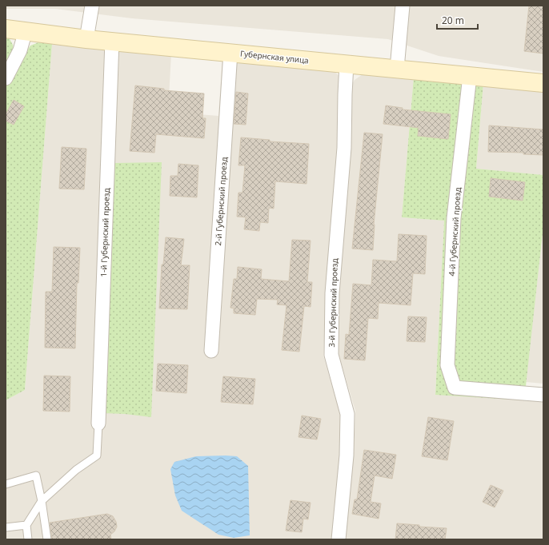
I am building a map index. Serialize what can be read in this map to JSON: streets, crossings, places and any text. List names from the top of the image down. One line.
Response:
{"streets":{"street":["Губернская улица","2-й Губернский проезд","4-й Губернский проезд","1-й Губернский проезд","3-й Губернский проезд"]},"crossings":[["Губернская улица","2-й Губернский проезд"],["Губернская улица","4-й Губернский проезд"],["Губернская улица","1-й Губернский проезд"],["Губернская улица","3-й Губернский проезд"]],"scale_bar":"20 m"}
